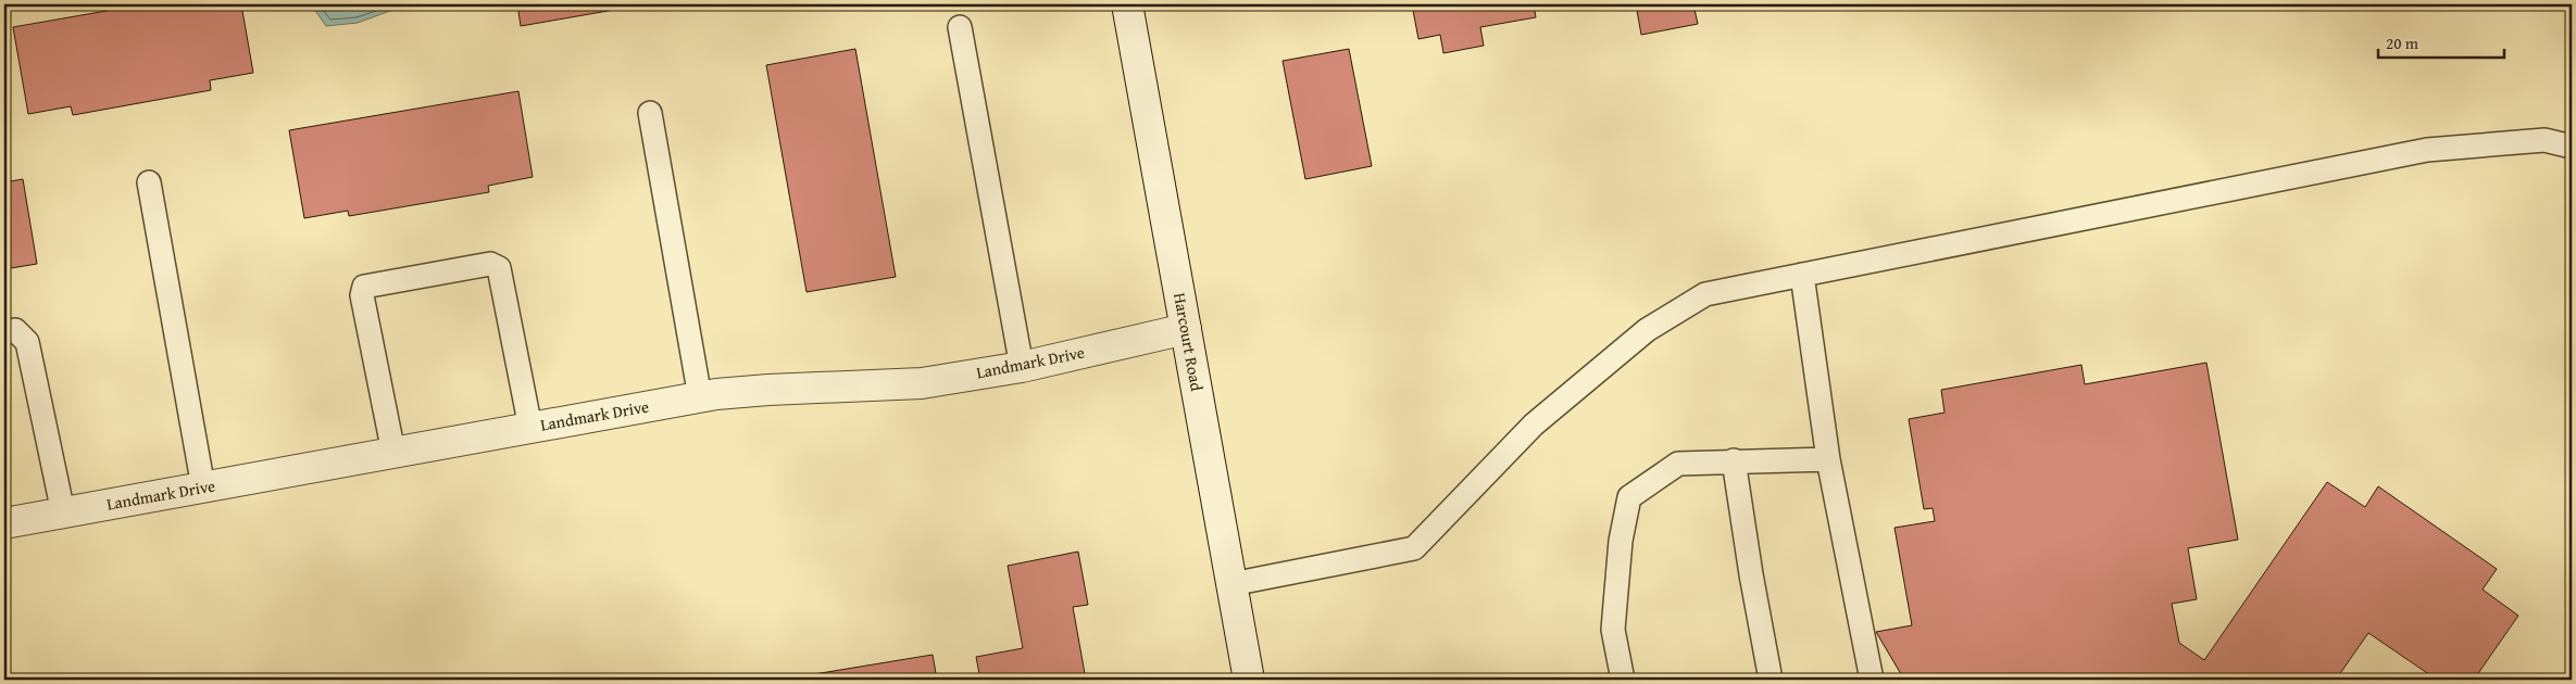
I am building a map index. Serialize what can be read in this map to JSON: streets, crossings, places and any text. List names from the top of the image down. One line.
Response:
{"streets":{"street":["Harcourt Road","Landmark Drive"]},"crossings":[["Harcourt Road","Landmark Drive"]],"scale_bar":"20 m"}
